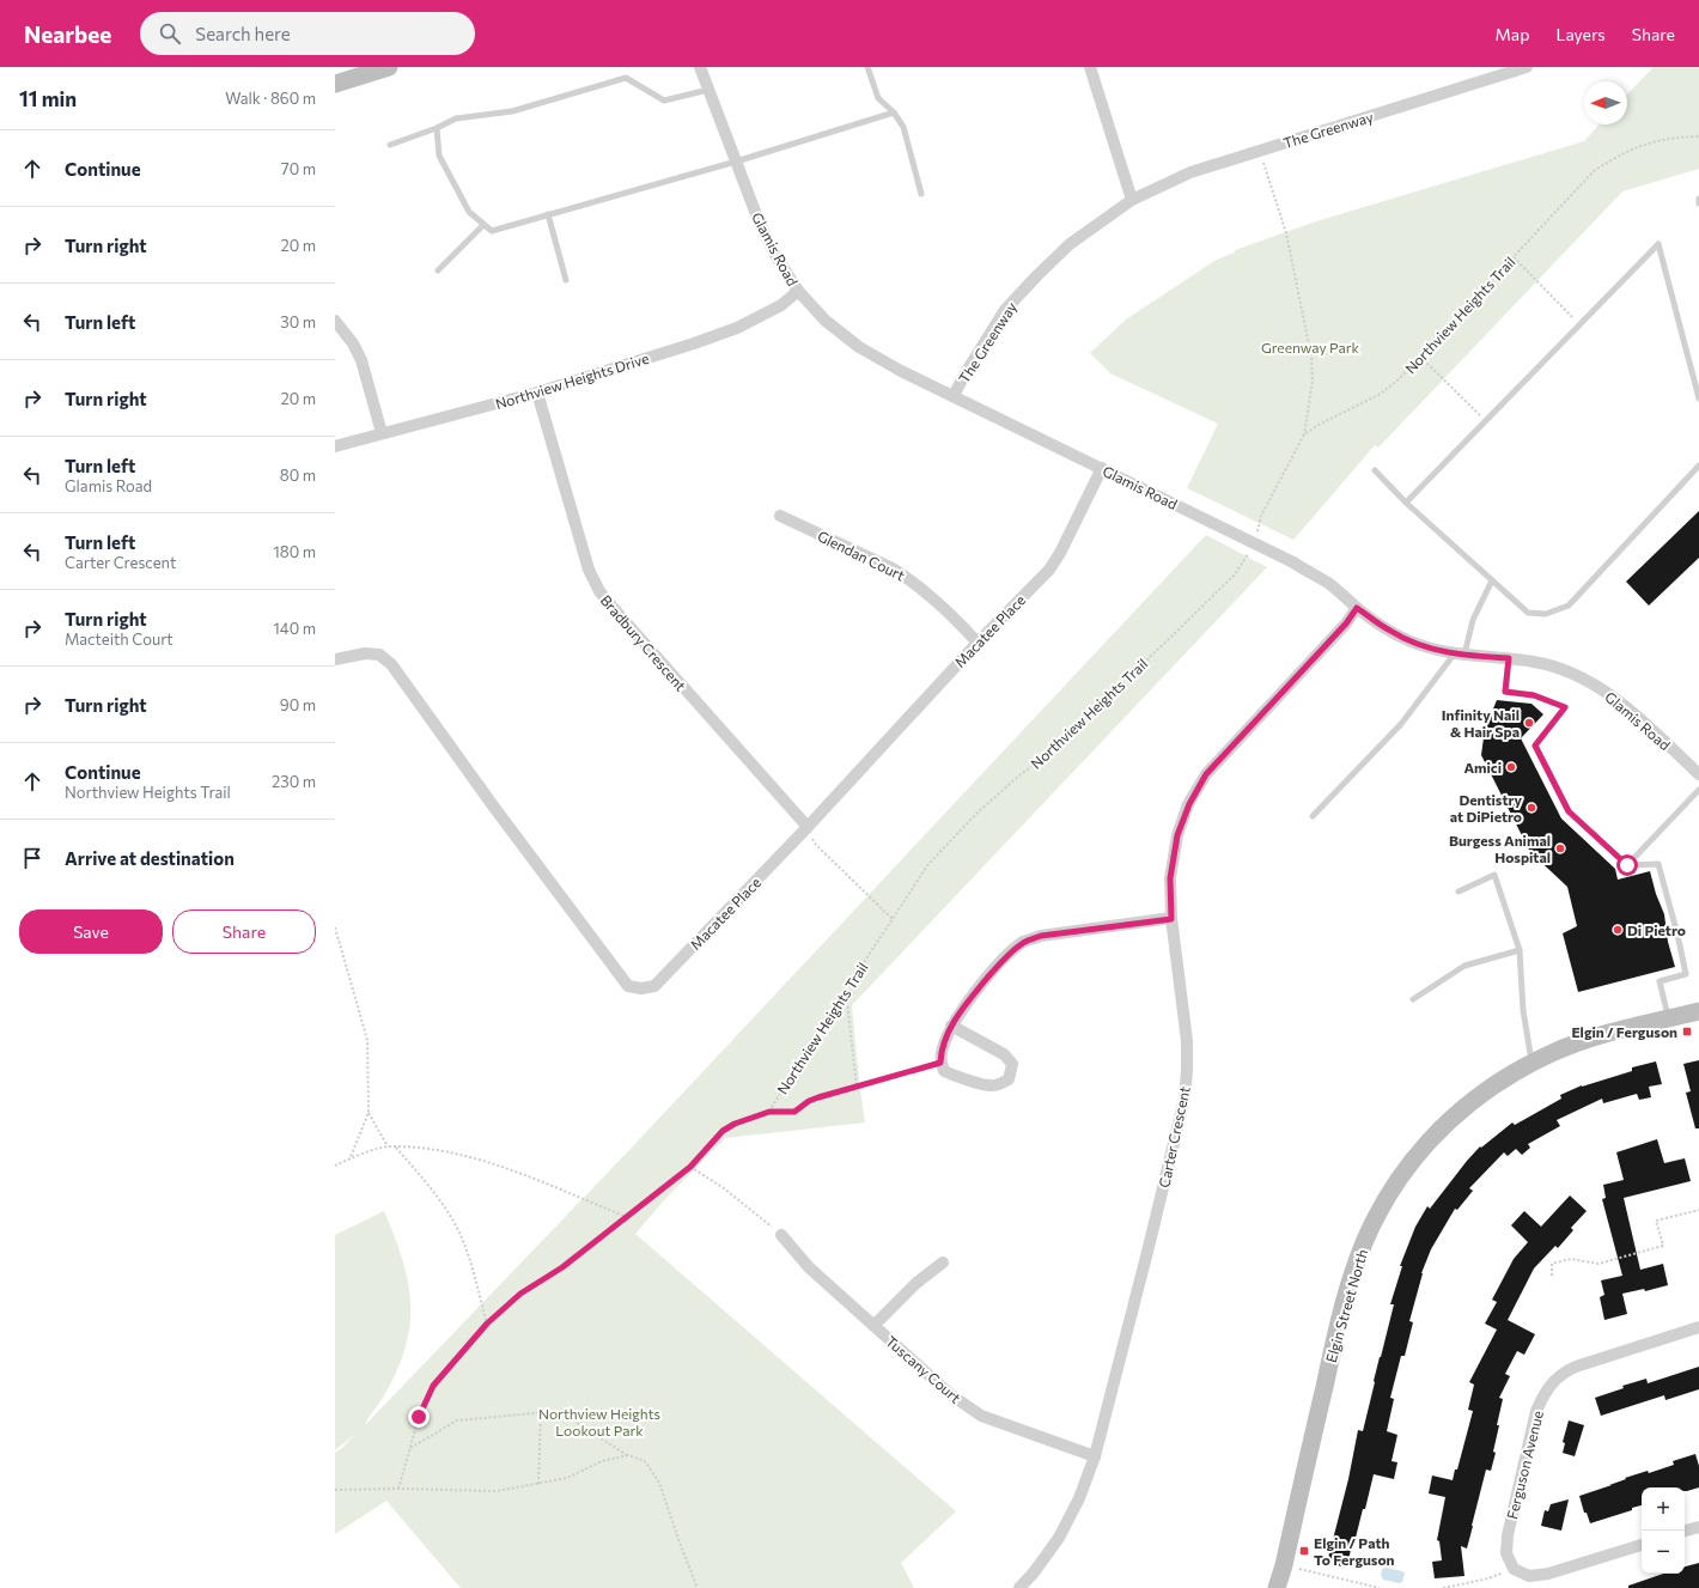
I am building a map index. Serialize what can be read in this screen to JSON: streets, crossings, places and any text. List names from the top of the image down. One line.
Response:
{"streets":{"street":["The Greenway","Glamis Road","Northview Heights Drive","Glendan Court","Macatee Place","Bradbury Crescent","Carter Crescent","Elgin Street North","Tuscany Court","Ferguson Avenue"],"path":["Northview Heights Trail"]},"crossings":[["The Greenway","Glamis Road"],["Glamis Road","Northview Heights Drive"],["Glamis Road","Macatee Place"],["Glamis Road","Carter Crescent"],["Northview Heights Drive","Bradbury Crescent"],["Glendan Court","Macatee Place"],["Macatee Place","Bradbury Crescent"],["Carter Crescent","Tuscany Court"]],"parks":["Greenway Park","Northview Heights Lookout Park"],"places":{"other":["Infinity Nail & Hair Spa","Amici","Dentistry at DiPietro","Burgess Animal Hospital","Di Pietro"],"transit":["Elgin / Ferguson","Elgin / Path To Ferguson"]},"north":"left","page":{"header":"Nearbee","search":"Search here","nav":["Map","Layers","Share"],"heading":["11 min","Walk · 860 m"],"list":[["Continue","70 m"],["Turn right","20 m"],["Turn left","30 m"],["Turn right","20 m"],["Turn left","Glamis Road","80 m"],["Turn left","Carter Crescent","180 m"],["Turn right","Macteith Court","140 m"],["Turn right","90 m"],["Continue","Northview Heights Trail","230 m"],"Arrive at destination"],"buttons":["Save","Share"],"map_buttons":["+","−"]}}
